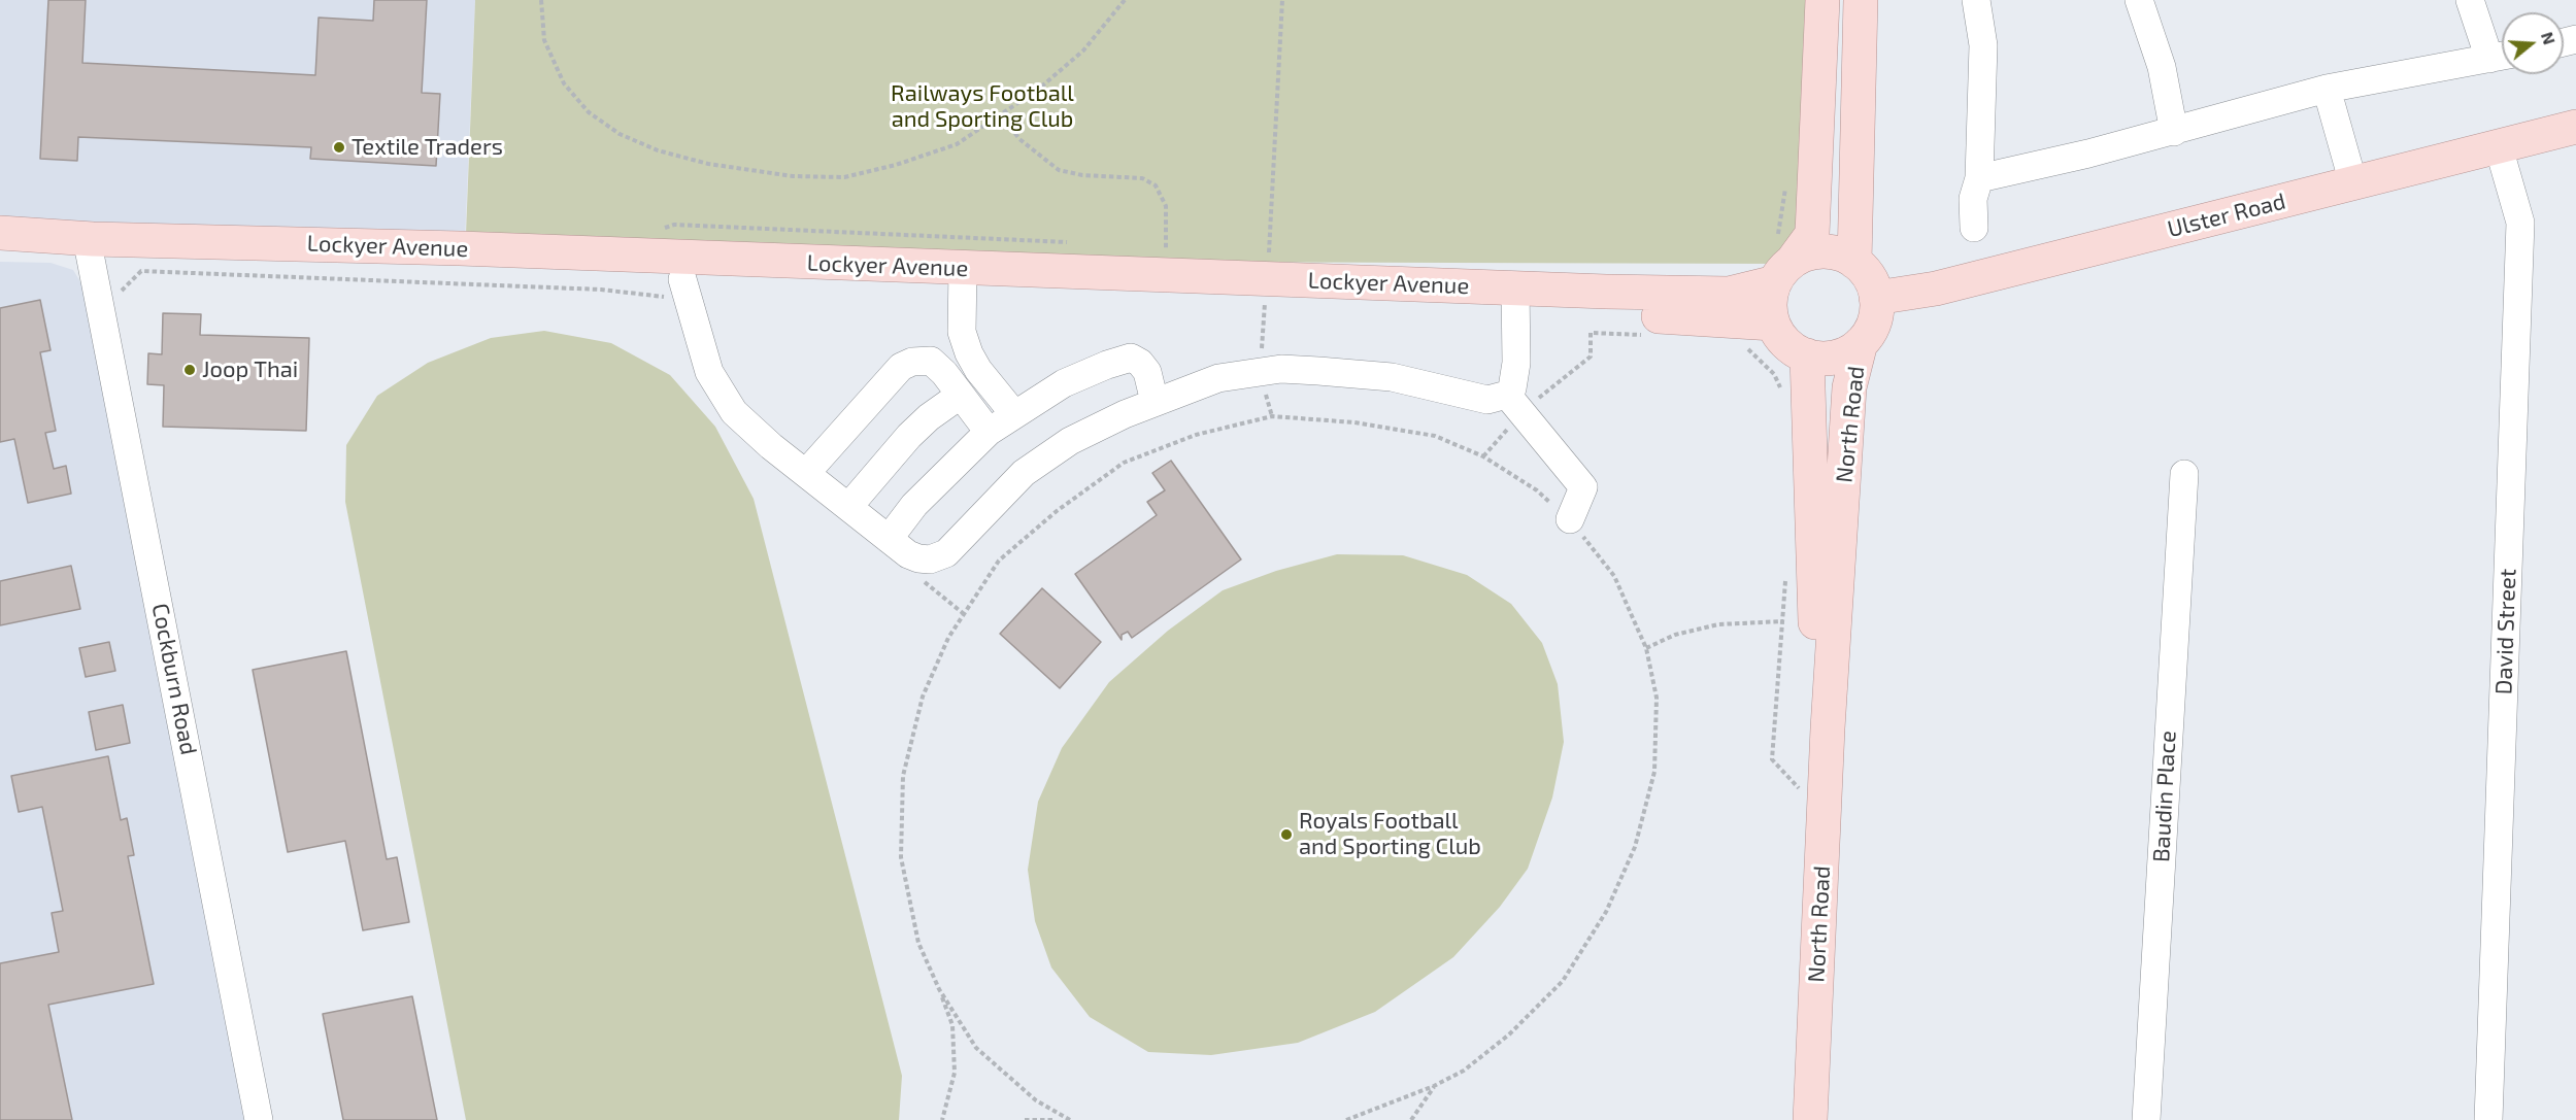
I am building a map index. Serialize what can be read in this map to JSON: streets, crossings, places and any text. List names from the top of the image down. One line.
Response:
{"streets":{"main road":["Ulster Road","Lockyer Avenue","North Road"],"street":["David Street","Cockburn Road","Baudin Place"]},"crossings":[["Ulster Road","Lockyer Avenue"],["Ulster Road","North Road"],["Ulster Road","David Street"],["Lockyer Avenue","North Road"],["Lockyer Avenue","Cockburn Road"]],"parks":["Railways Football and Sporting Club"],"places":["Textile Traders","Joop Thai","Royals Football and Sporting Club"],"north":"right"}
